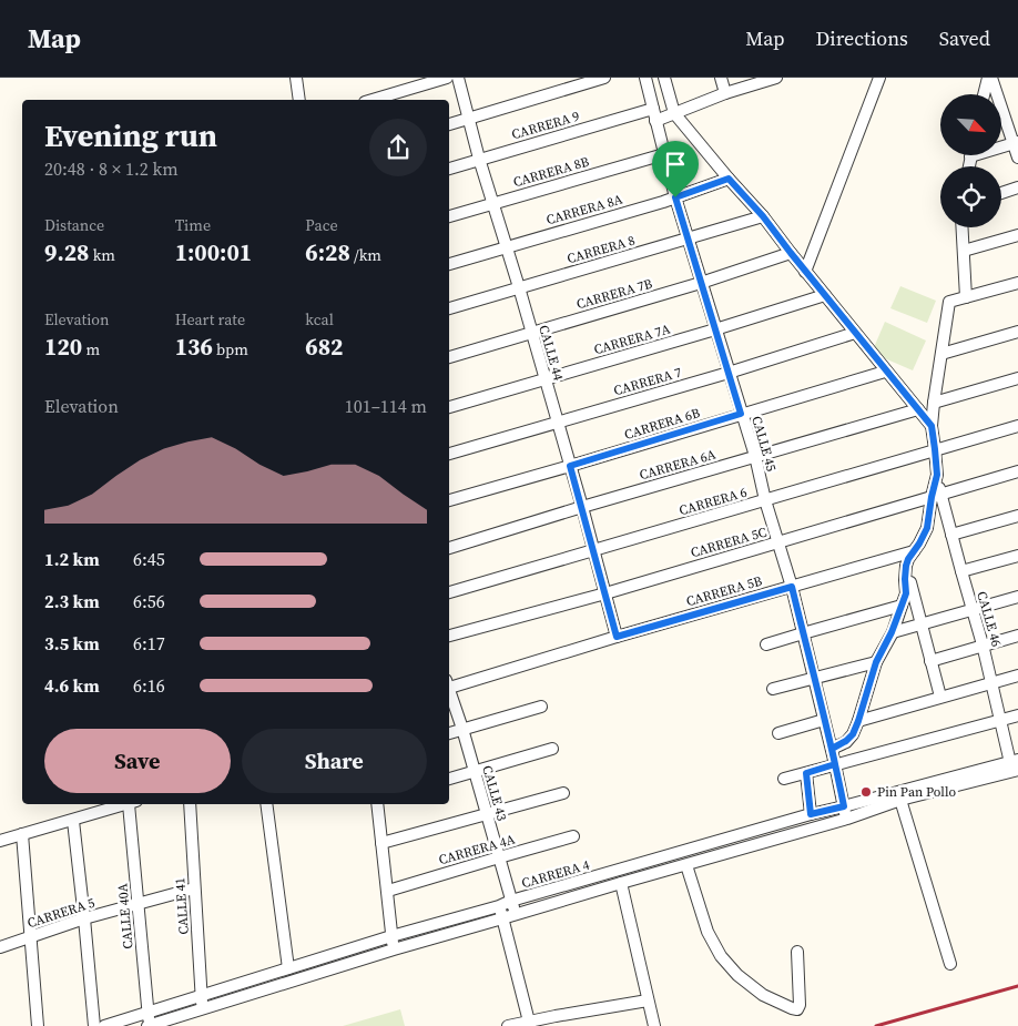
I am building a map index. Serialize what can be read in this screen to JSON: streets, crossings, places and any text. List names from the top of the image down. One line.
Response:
{"streets":{"street":["CARRERA 9","CARRERA 8B","CARRERA 8A","CARRERA 8","CARRERA 7B","CARRERA 7A","CALLE 44","CARRERA 7","CARRERA 6B","CALLE 45","CARRERA 6A","CARRERA 6","CARRERA 5C","CARRERA 5B","CALLE 46","CALLE 43","CARRERA 4A","CARRERA 4","CALLE 41","CARRERA 5","CALLE 40A"]},"crossings":[["CARRERA 9","CALLE 44"],["CARRERA 9","CALLE 45"],["CARRERA 8B","CALLE 44"],["CARRERA 8B","CALLE 45"],["CARRERA 8A","CALLE 44"],["CARRERA 8A","CALLE 45"],["CARRERA 8","CALLE 44"],["CARRERA 8","CALLE 45"],["CARRERA 7B","CALLE 44"],["CARRERA 7B","CALLE 45"],["CARRERA 7A","CALLE 44"],["CARRERA 7A","CALLE 45"],["CALLE 44","CARRERA 7"],["CALLE 44","CARRERA 6B"],["CALLE 44","CARRERA 6A"],["CALLE 44","CARRERA 6"],["CALLE 44","CARRERA 5C"],["CALLE 44","CARRERA 5B"],["CARRERA 7","CALLE 45"],["CARRERA 6B","CALLE 45"],["CALLE 45","CARRERA 6A"],["CALLE 45","CARRERA 6"],["CALLE 45","CARRERA 5C"],["CALLE 45","CARRERA 5B"],["CALLE 45","CARRERA 4"],["CARRERA 5C","CALLE 46"],["CALLE 46","CARRERA 4"],["CALLE 43","CARRERA 4A"],["CALLE 43","CARRERA 4"],["CARRERA 4","CALLE 41"],["CARRERA 4","CALLE 40A"],["CALLE 41","CARRERA 5"],["CARRERA 5","CALLE 40A"]],"places":["Pin Pan Pollo"],"north":"bottom right","page":{"header":"Map","nav":["Map","Directions","Saved"],"heading":["Evening run","20:48 · 8 × 1.2 km"],"stats":[["Distance","9.28 km"],["Time","1:00:01"],["Pace","6:28 /km"],["Elevation","120 m"],["Heart rate","136 bpm"],["kcal","682"]],"chart":["Elevation","101–114 m"],"list":[{"name":"1.2 km","note":"6:45"},{"name":"2.3 km","note":"6:56"},{"name":"3.5 km","note":"6:17"},{"name":"4.6 km","note":"6:16"}],"buttons":["Save","Share"]}}
